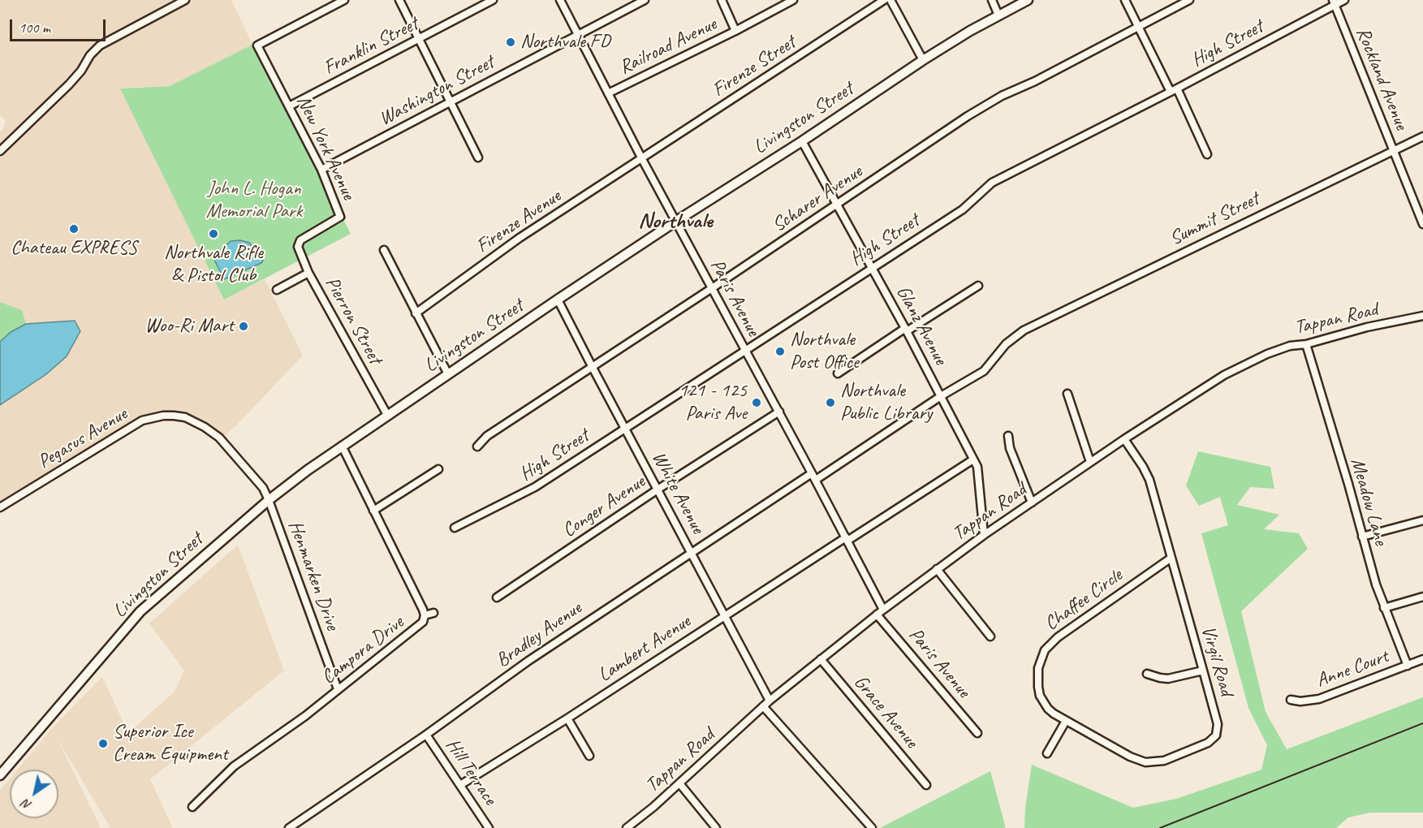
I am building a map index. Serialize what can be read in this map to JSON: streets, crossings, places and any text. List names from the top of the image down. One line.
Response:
{"streets":{"main road":["Livingston Street"],"street":["High Street","Franklin Street","Railroad Avenue","Firenze Street","Rockland Avenue","Washington Street","New York Avenue","Scharer Avenue","Summit Street","Firenze Avenue","Paris Avenue","Tappan Road","Pierron Street","Glanz Avenue","Pegasus Avenue","White Avenue","Meadow Lane","Conger Avenue","Henmarken Drive","Chaffee Circle","Bradley Avenue","Lambert Avenue","Campora Drive","Virgil Road","Anne Court","Grace Avenue","Hill Terrace"]},"crossings":[["High Street","Rockland Avenue"],["High Street","Paris Avenue"],["High Street","Glanz Avenue"],["High Street","White Avenue"],["Franklin Street","New York Avenue"],["Railroad Avenue","Paris Avenue"],["Firenze Street","Firenze Avenue"],["Firenze Street","Paris Avenue"],["Rockland Avenue","Summit Street"],["Washington Street","New York Avenue"],["Washington Street","Paris Avenue"],["Livingston Street","Paris Avenue"],["Livingston Street","Pierron Street"],["Livingston Street","Glanz Avenue"],["Livingston Street","Pegasus Avenue"],["Livingston Street","White Avenue"],["Livingston Street","Henmarken Drive"],["Livingston Street","Campora Drive"],["New York Avenue","Pierron Street"],["Scharer Avenue","Paris Avenue"],["Scharer Avenue","Glanz Avenue"],["Scharer Avenue","White Avenue"],["Summit Street","Bradley Avenue"],["Firenze Avenue","Paris Avenue"],["Paris Avenue","Tappan Road"],["Paris Avenue","Conger Avenue"],["Paris Avenue","Bradley Avenue"],["Paris Avenue","Lambert Avenue"],["Tappan Road","Glanz Avenue"],["Tappan Road","White Avenue"],["Tappan Road","Meadow Lane"],["Tappan Road","Virgil Road"],["Tappan Road","Grace Avenue"],["Glanz Avenue","Bradley Avenue"],["Glanz Avenue","Lambert Avenue"],["Pegasus Avenue","Henmarken Drive"],["White Avenue","Conger Avenue"],["White Avenue","Bradley Avenue"],["White Avenue","Lambert Avenue"],["Meadow Lane","Anne Court"],["Henmarken Drive","Campora Drive"],["Chaffee Circle","Virgil Road"],["Bradley Avenue","Hill Terrace"],["Lambert Avenue","Hill Terrace"]],"districts":["Northvale"],"parks":["John L. Hogan Memorial Park"],"places":["Northvale FD","Chateau EXPRESS","Northvale Rifle & Pistol Club","Woo-Ri Mart","Northvale Post Office","121 - 125 Paris Ave","Northvale Public Library","Superior Ice Cream Equipment"],"scale_bar":"100 m","north":"bottom left"}
